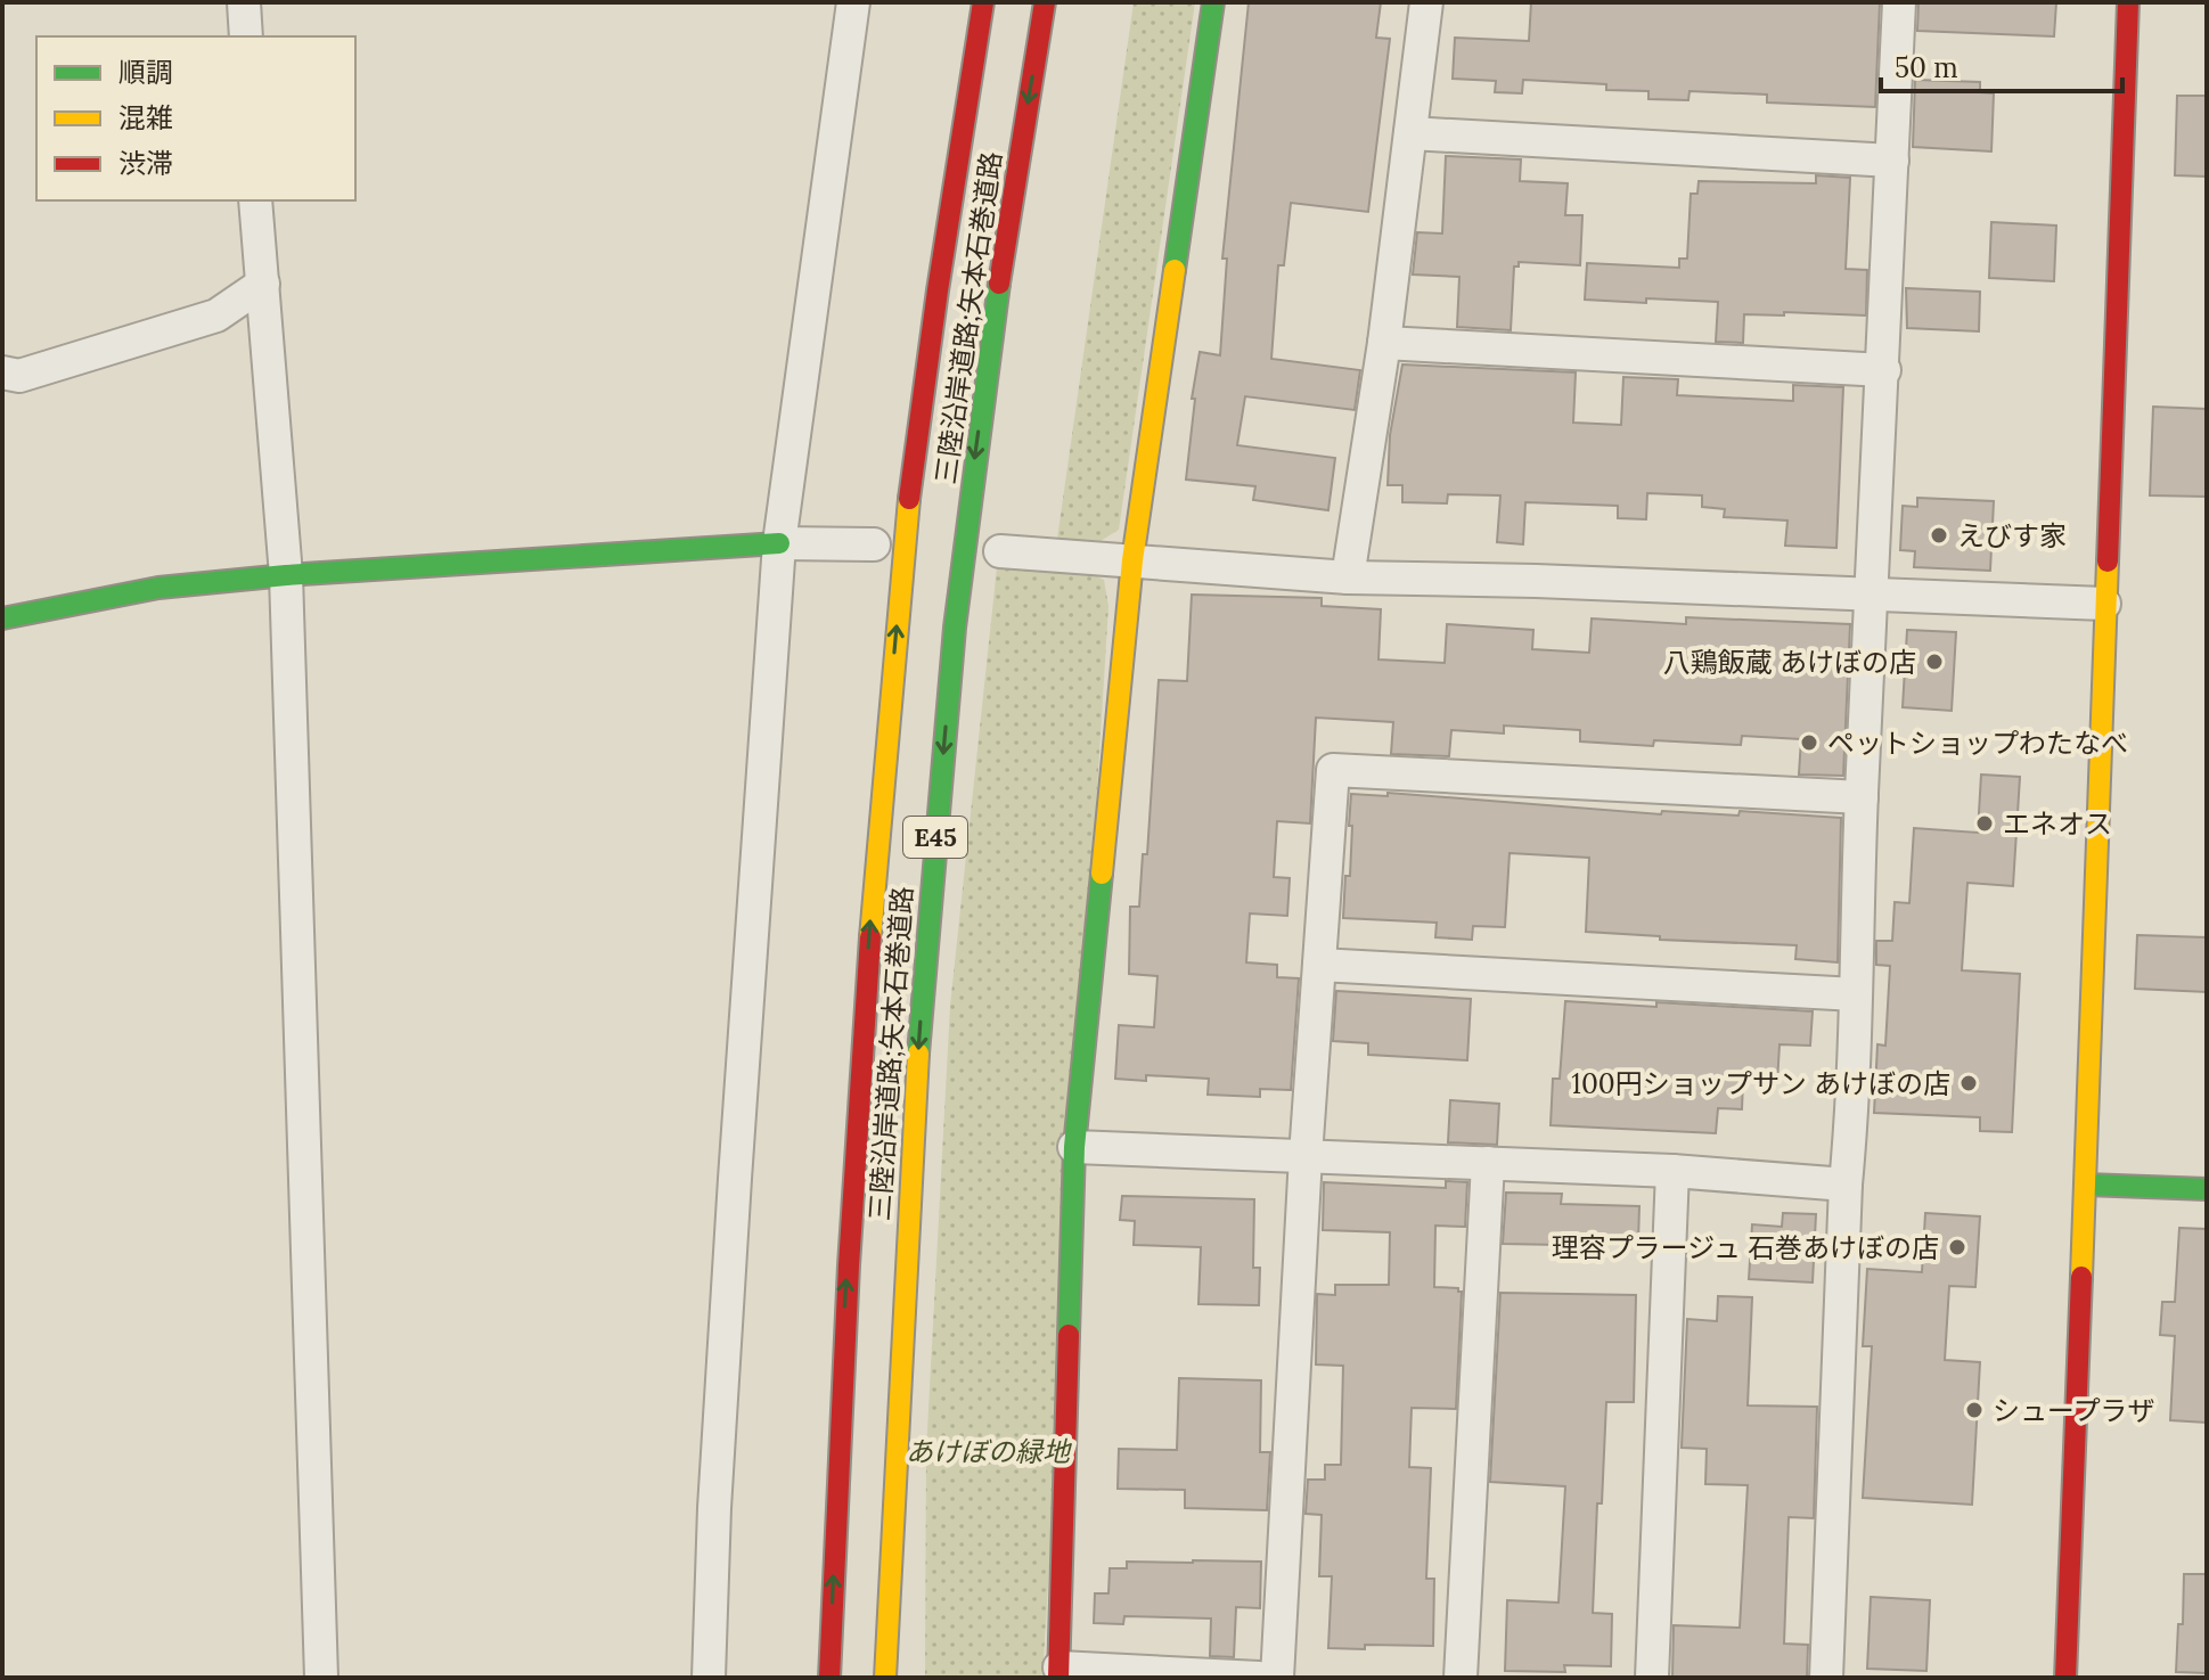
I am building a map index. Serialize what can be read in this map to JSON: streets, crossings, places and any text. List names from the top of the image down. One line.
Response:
{"streets":{"main road":["三陸沿岸道路;矢本石巻道路","E45"]},"parks":["あけぼの緑地"],"places":["えびす家","八鶏飯蔵 あけぼの店","ペットショップわたなべ","エネオス","100円ショップサン あけぼの店","理容プラージュ 石巻あけぼの店","シュープラザ"],"legend":["順調","混雑","渋滞"],"scale_bar":"50 m"}
